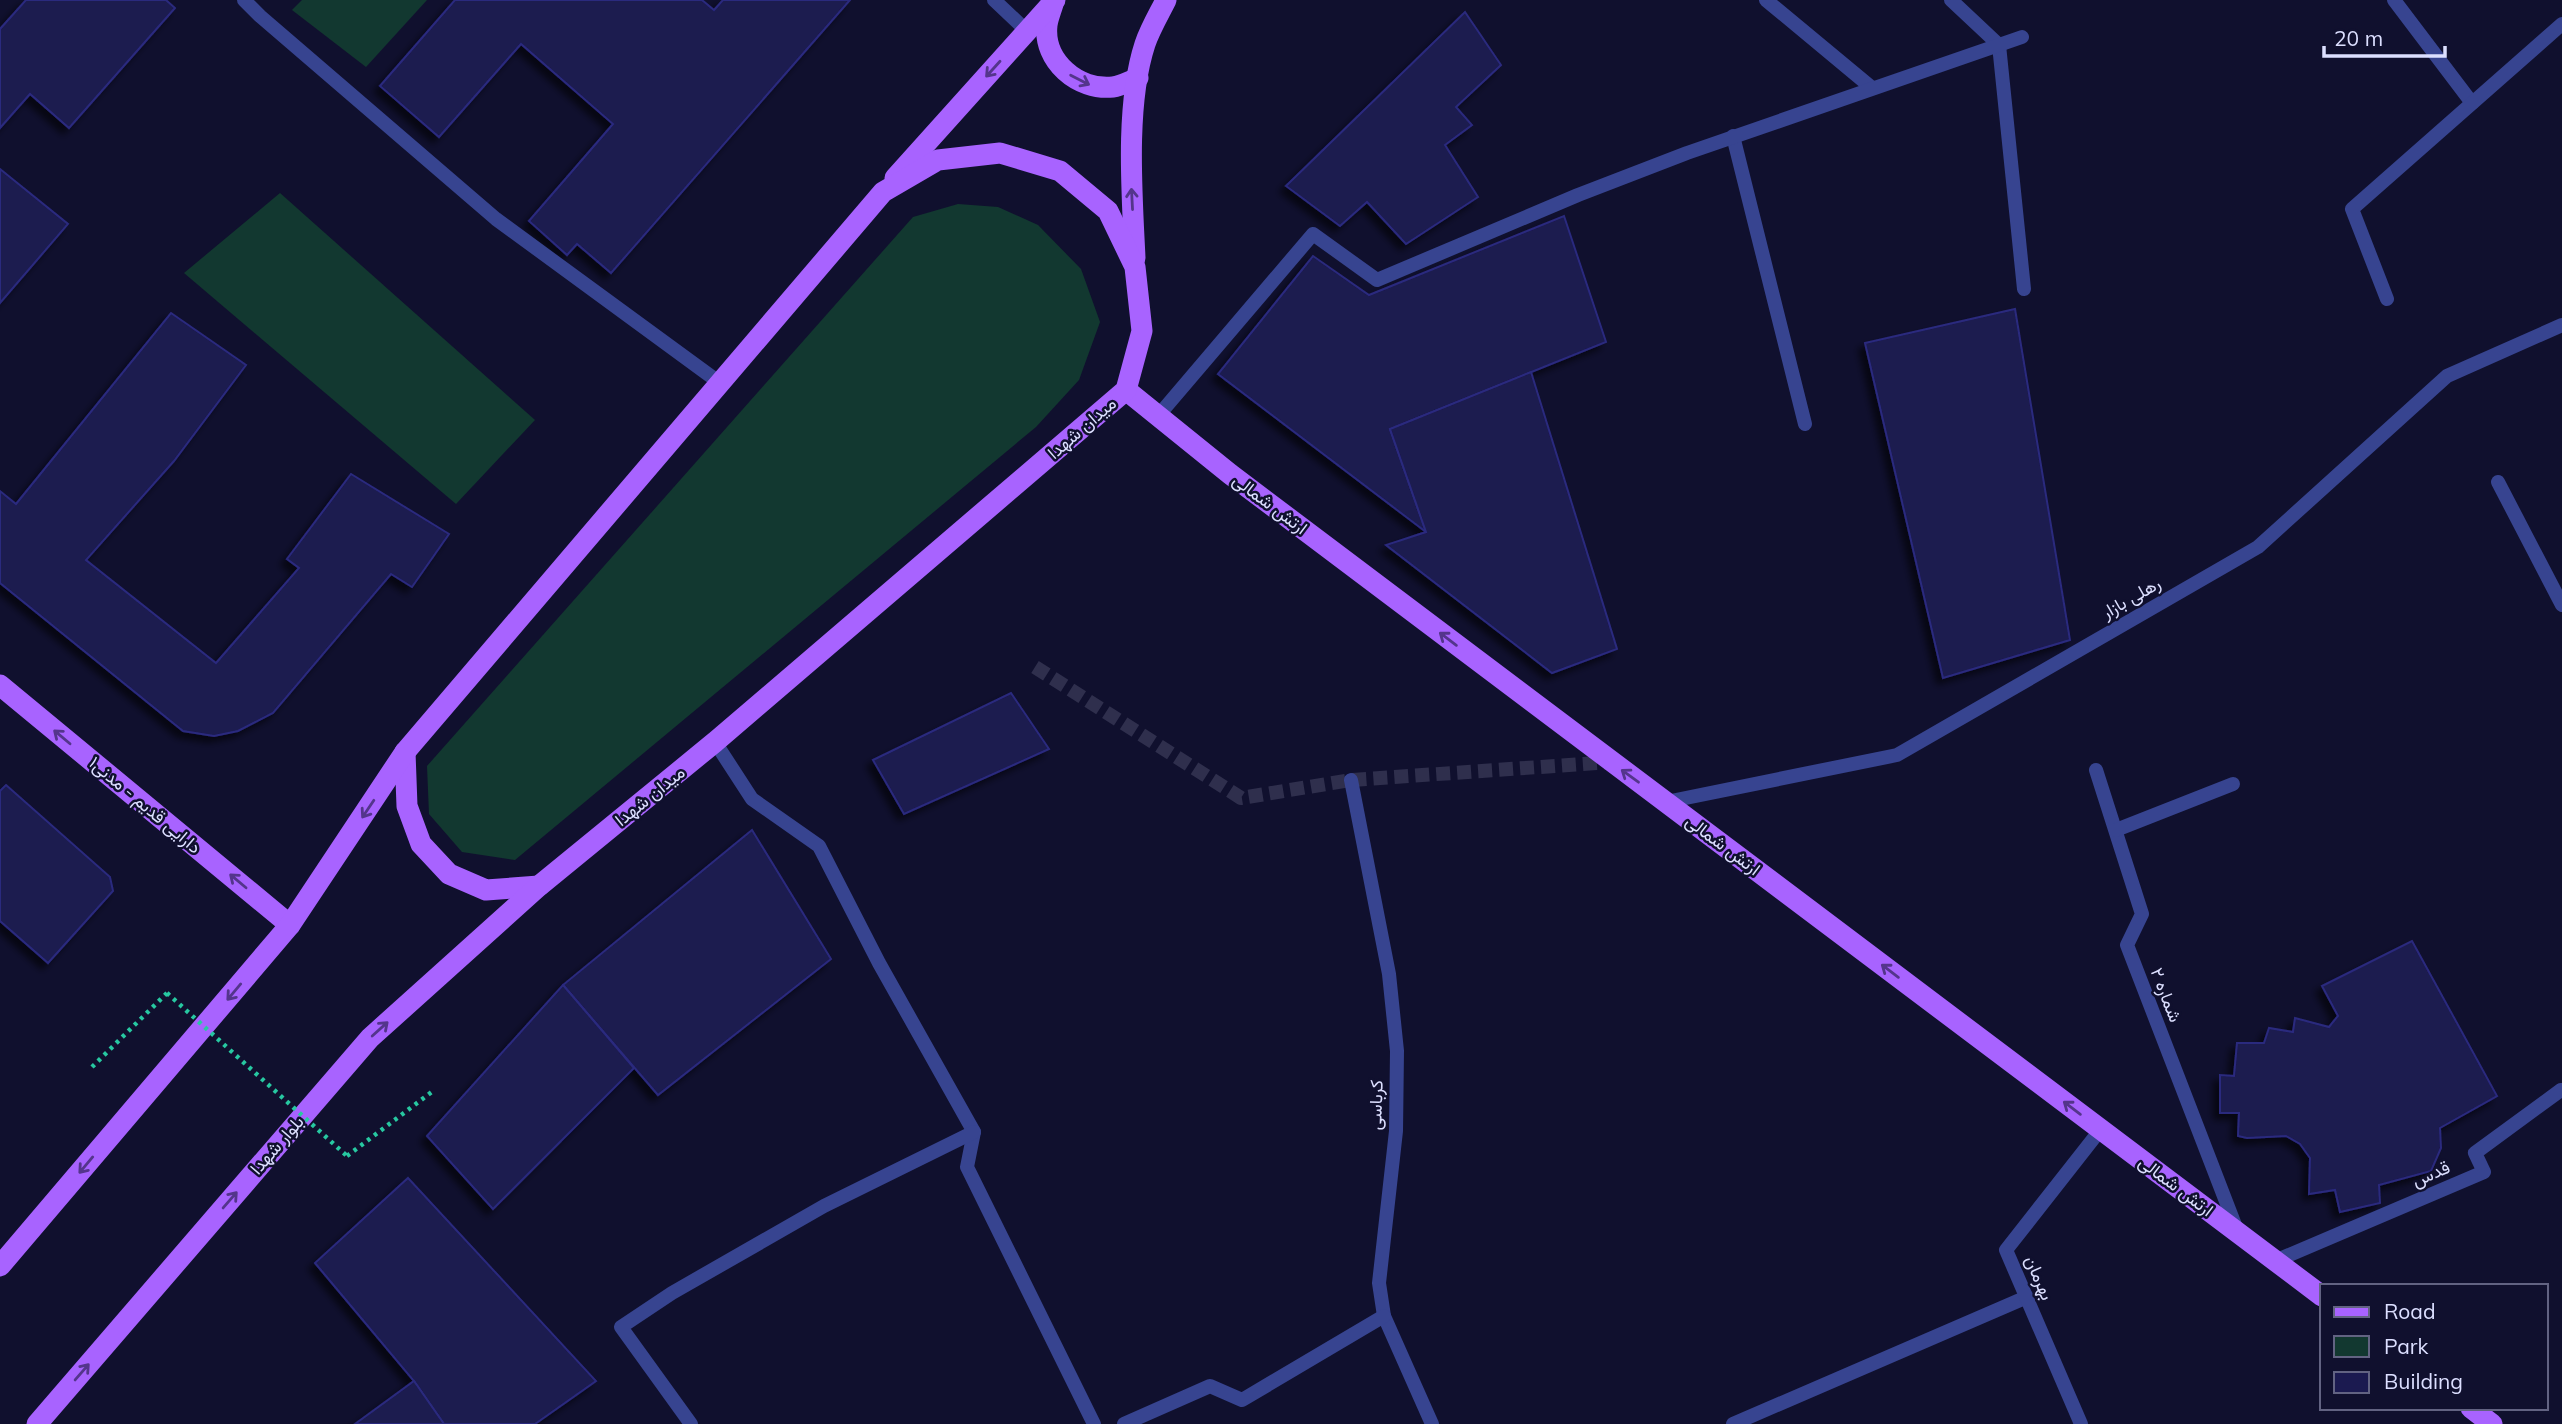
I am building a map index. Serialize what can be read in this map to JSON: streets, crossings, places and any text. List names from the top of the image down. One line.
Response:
{"streets":{"main road":["میدان شهدا","ارتش شمالی","دارایی قدیم - مدنی۱","بلوار شهدا"],"street":["رهلی بازار","شماره ۲","کرباسی","قدس","بهرمان"]},"crossings":[["میدان شهدا","ارتش شمالی"],["میدان شهدا","بلوار شهدا"],["ارتش شمالی","رهلی بازار"],["ارتش شمالی","شماره ۲"],["ارتش شمالی","قدس"],["ارتش شمالی","بهرمان"]],"one_way":["ارتش شمالی","دارایی قدیم - مدنی۱"],"legend":["Road","Park","Building"],"scale_bar":"20 m"}
